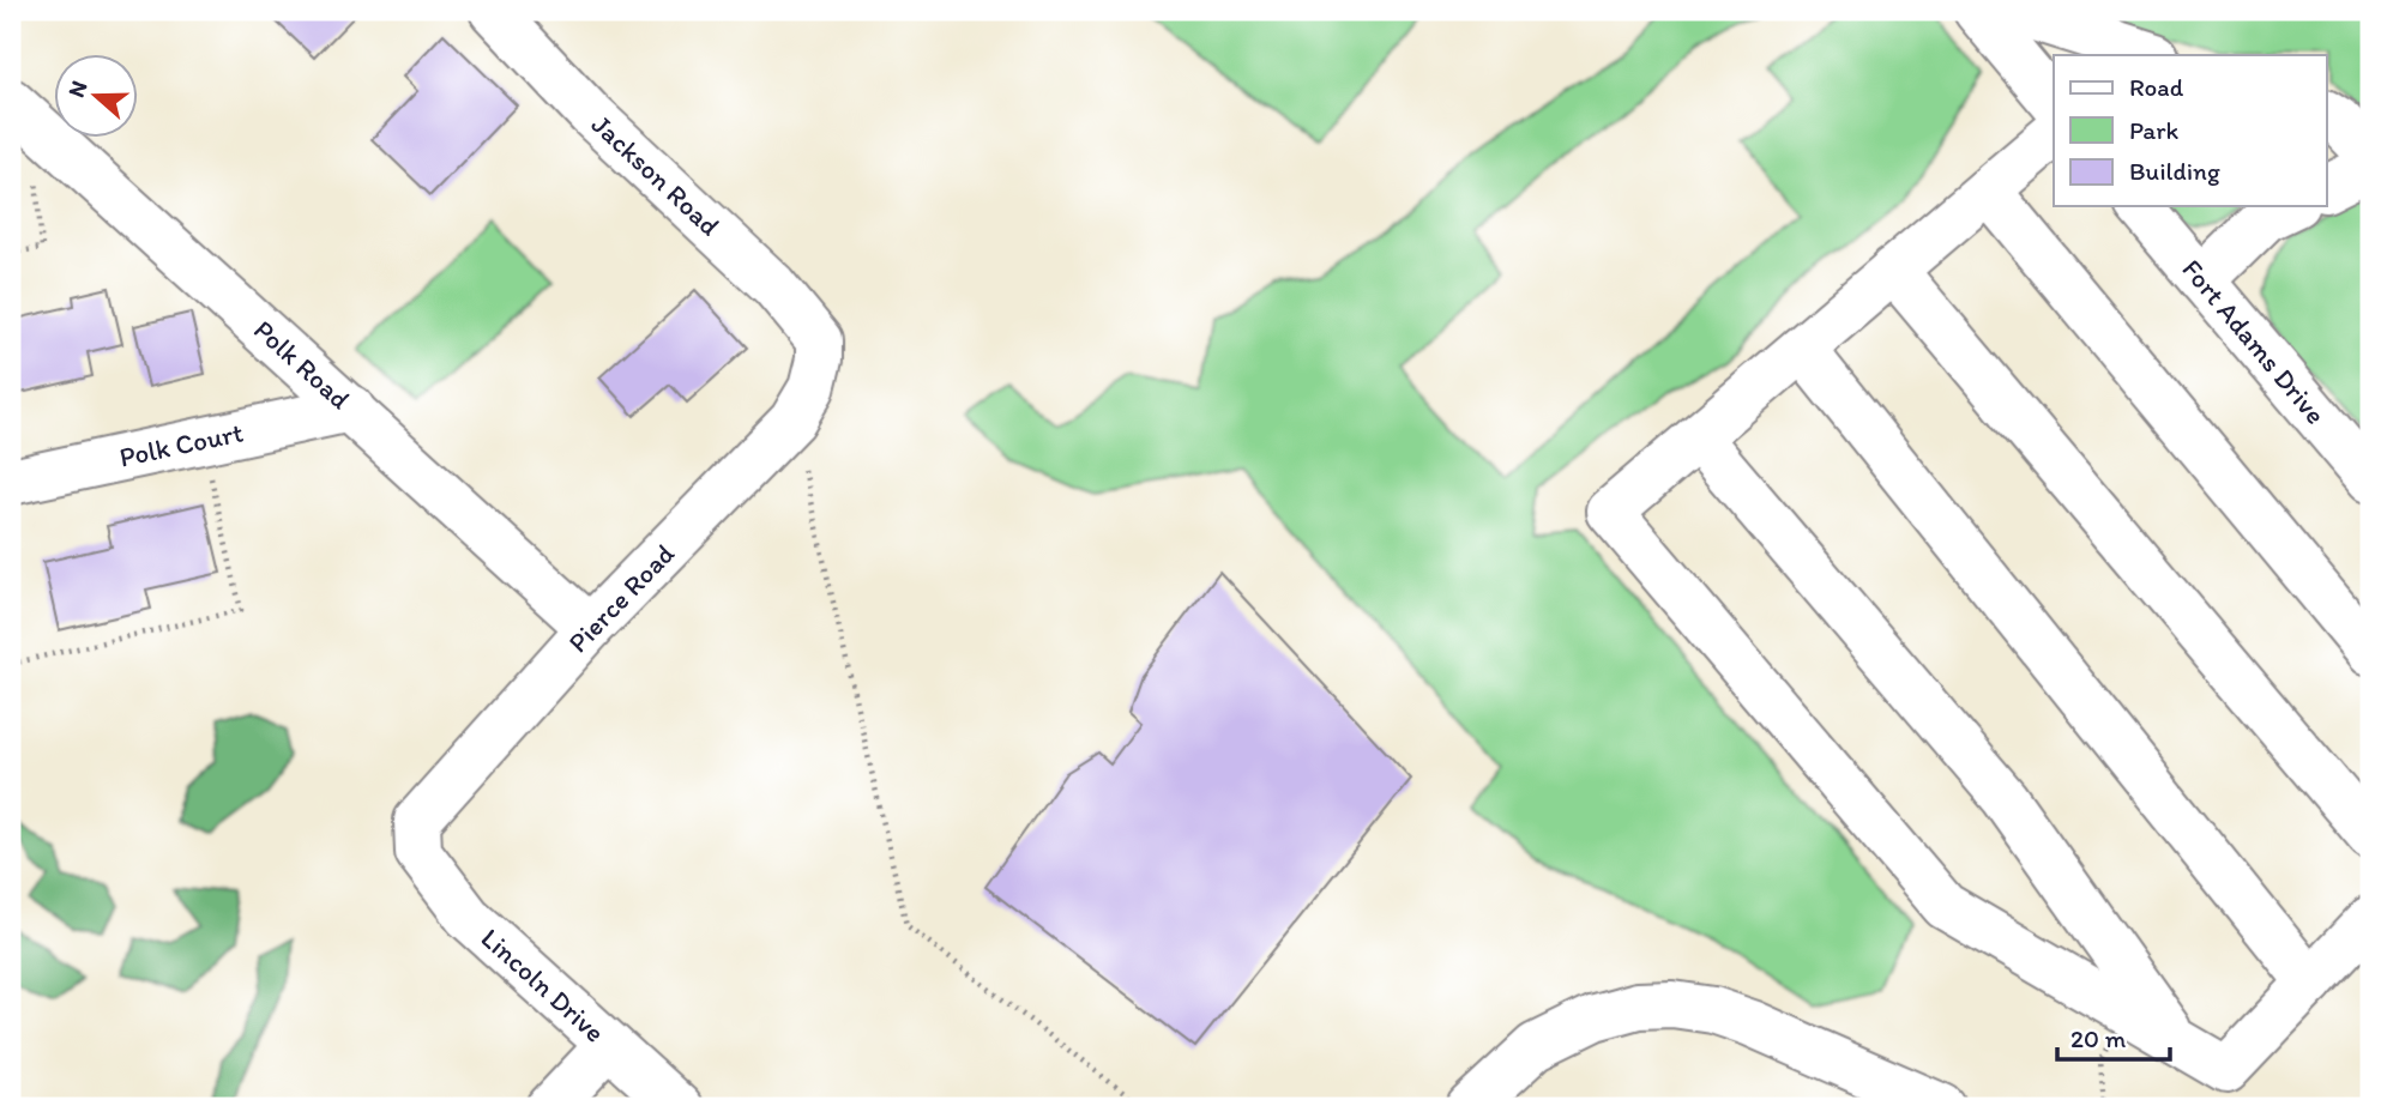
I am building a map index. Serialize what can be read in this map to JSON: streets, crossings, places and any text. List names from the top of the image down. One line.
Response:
{"streets":{"street":["Jackson Road","Fort Adams Drive","Polk Road","Polk Court","Pierce Road","Lincoln Drive"]},"crossings":[["Jackson Road","Pierce Road"],["Polk Road","Polk Court"],["Polk Road","Pierce Road"],["Pierce Road","Lincoln Drive"]],"legend":["Road","Park","Building"],"scale_bar":"20 m","north":"left"}
